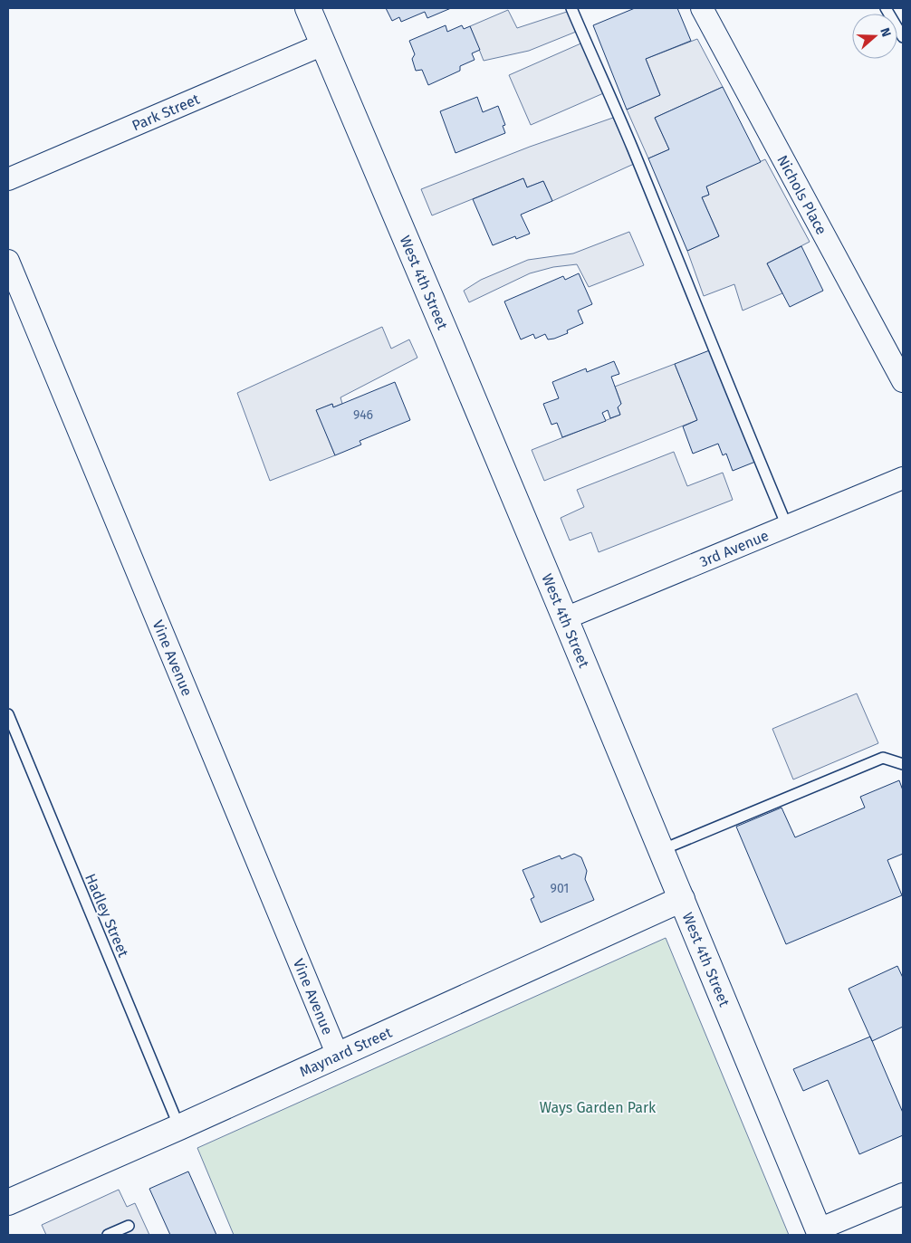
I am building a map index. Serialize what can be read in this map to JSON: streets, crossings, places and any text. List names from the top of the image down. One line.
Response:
{"streets":{"main road":["West 4th Street","Maynard Street"],"street":["Park Street","Nichols Place","3rd Avenue","Vine Avenue"],"lane":["Hadley Street"]},"crossings":[["Park Street","West 4th Street"],["West 4th Street","3rd Avenue"],["West 4th Street","Maynard Street"],["Vine Avenue","Maynard Street"],["Hadley Street","Maynard Street"]],"parks":["Ways Garden Park"],"house_numbers":["946","901"],"north":"right"}
